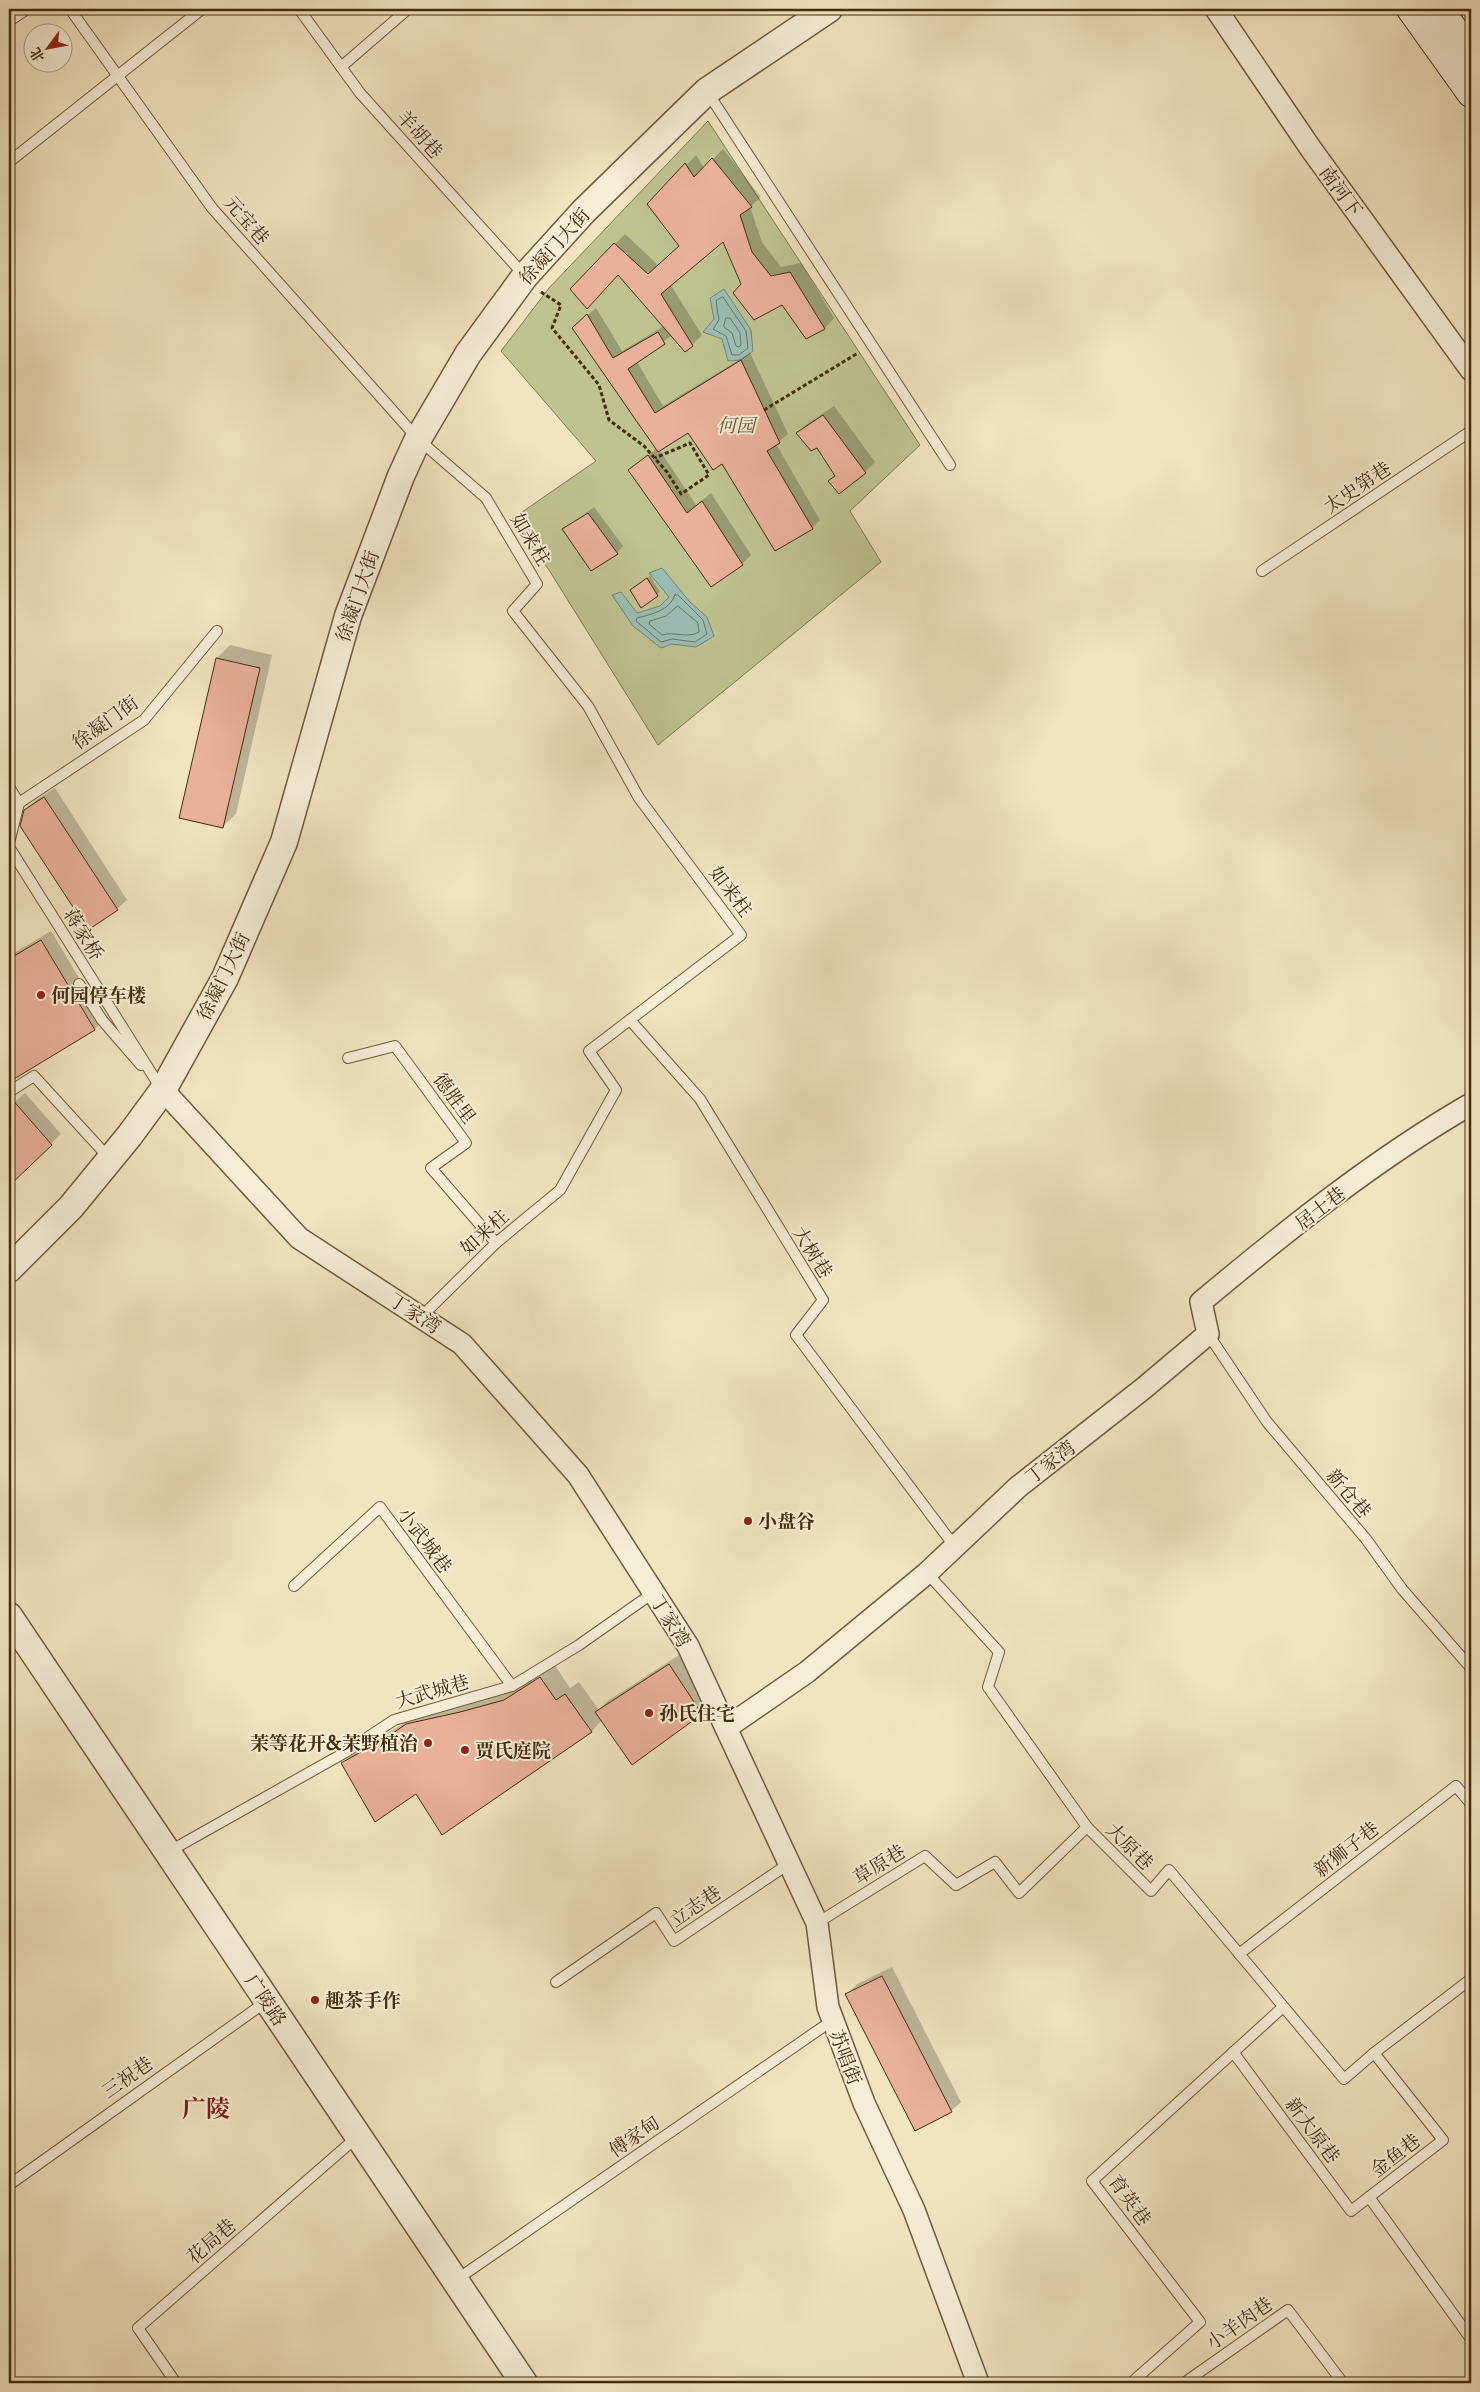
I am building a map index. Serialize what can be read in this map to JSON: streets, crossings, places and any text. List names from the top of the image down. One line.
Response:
{"streets":{"street":["南河下","徐凝门大街","居士巷","丁家湾","广陵路","苏唱街"],"lane":["羊胡巷","元宝巷","太史第巷","如来柱","徐凝门街","蒋家桥","德胜里","大树巷","新仓巷","小武城巷","大武城巷","大原巷","新狮子巷","草原巷","立志巷","三祝巷","新大原巷","傅家甸","金鱼巷","育英巷","花局巷","小羊肉巷"]},"crossings":[["羊胡巷","徐凝门大街"],["元宝巷","徐凝门大街"],["元宝巷","如来柱"],["徐凝门大街","如来柱"],["徐凝门大街","蒋家桥"],["徐凝门大街","丁家湾"],["如来柱","德胜里"],["如来柱","大树巷"],["如来柱","丁家湾"],["蒋家桥","丁家湾"],["居士巷","丁家湾"],["居士巷","新仓巷"],["大树巷","丁家湾"],["丁家湾","新仓巷"],["丁家湾","大武城巷"],["丁家湾","大原巷"],["丁家湾","苏唱街"],["小武城巷","大武城巷"],["大武城巷","广陵路"],["大原巷","新狮子巷"],["大原巷","草原巷"],["大原巷","金鱼巷"],["大原巷","育英巷"],["草原巷","苏唱街"],["立志巷","苏唱街"],["广陵路","三祝巷"],["广陵路","傅家甸"],["广陵路","花局巷"],["苏唱街","傅家甸"],["新大原巷","金鱼巷"],["新大原巷","育英巷"]],"districts":["广陵"],"parks":["何园"],"places":["何园停车楼","小盘谷","孙氏住宅","茉等花开&茉野植治","贾氏庭院","趣茶手作"],"north":"bottom left"}
